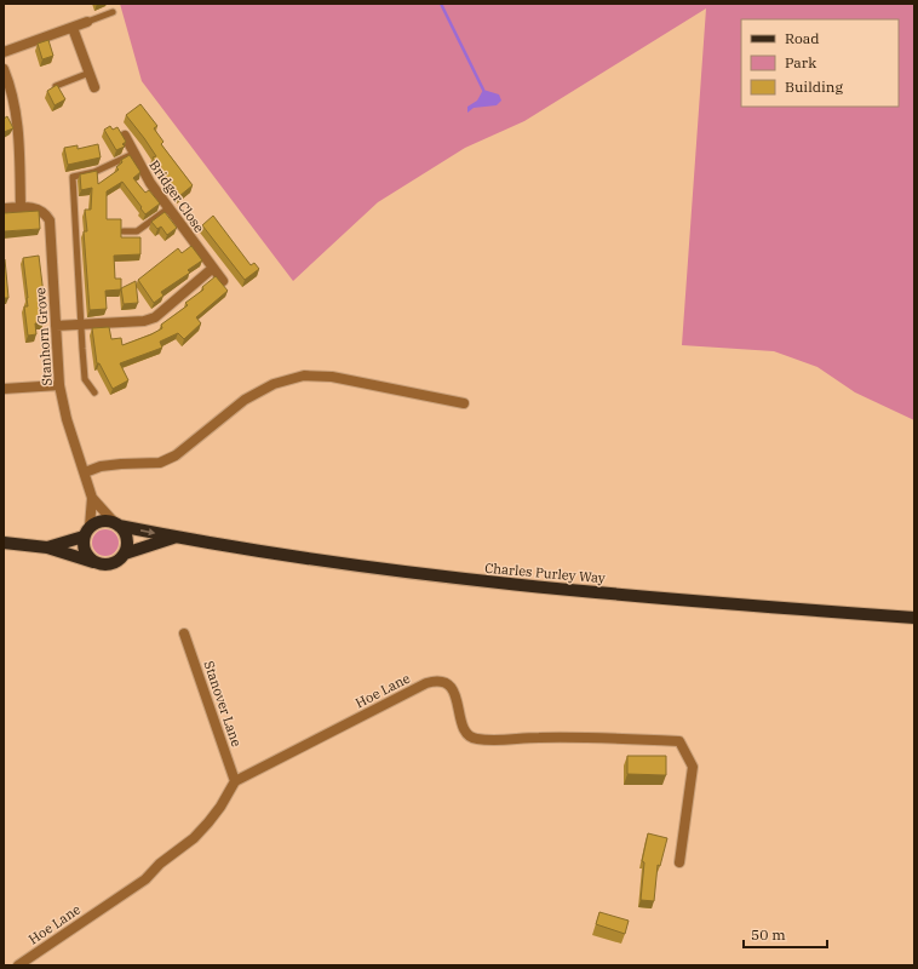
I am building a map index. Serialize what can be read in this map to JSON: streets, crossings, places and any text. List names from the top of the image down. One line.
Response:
{"streets":{"main road":["Charles Purley Way"],"street":["Bridger Close","Stanhorn Grove","Hoe Lane","Stanover Lane"]},"crossings":[["Stanhorn Grove","Charles Purley Way"],["Hoe Lane","Stanover Lane"]],"legend":["Road","Park","Building"],"scale_bar":"50 m"}
